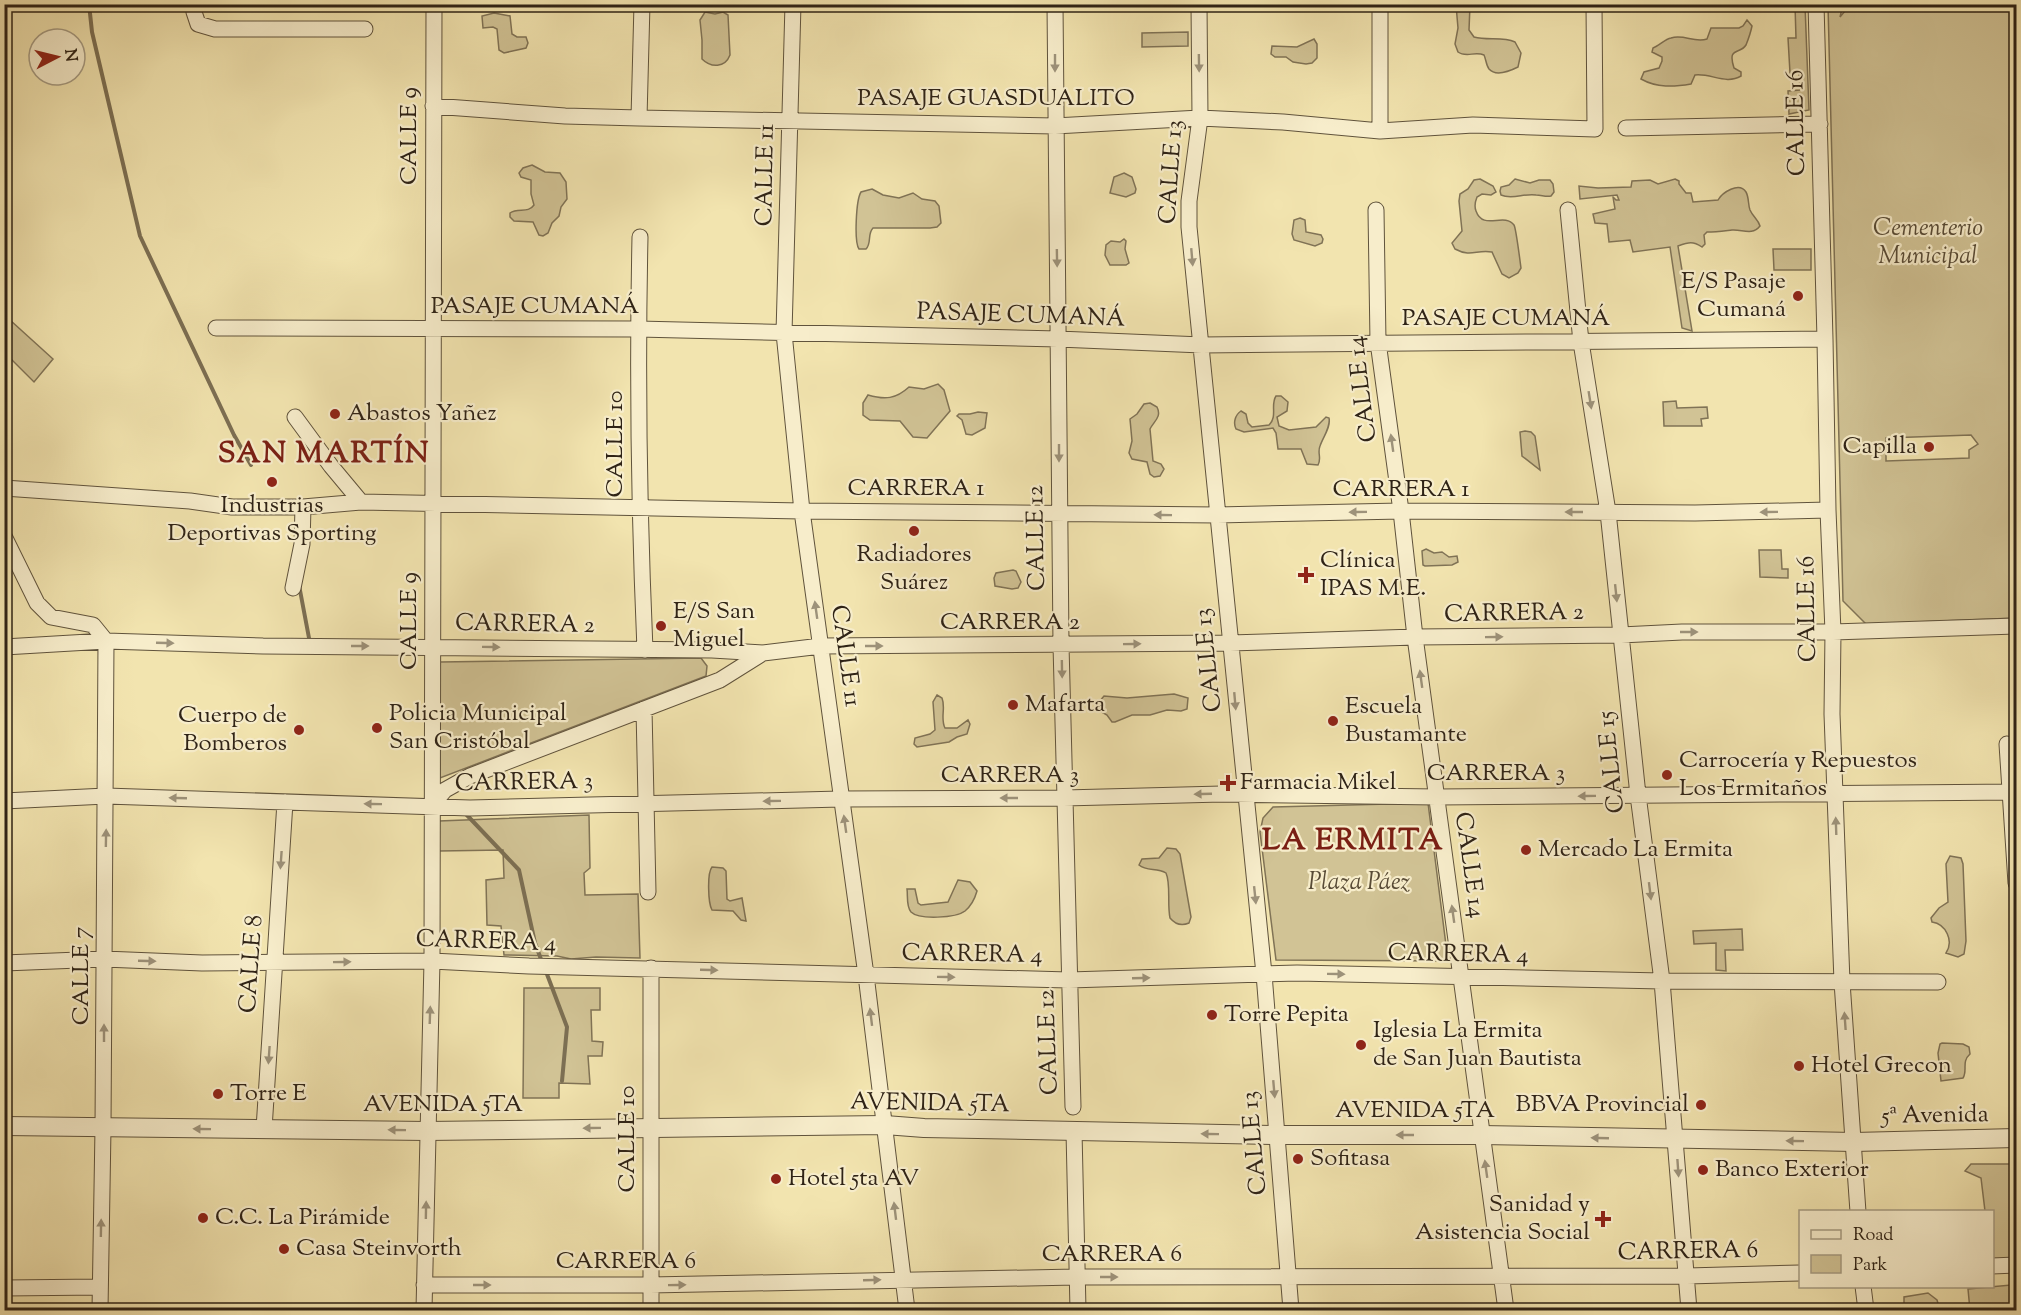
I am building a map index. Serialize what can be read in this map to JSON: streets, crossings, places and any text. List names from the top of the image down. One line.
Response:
{"streets":{"street":["PASAJE GUASDUALITO","CALLE 16","CALLE 9","CALLE 13","CALLE 11","PASAJE CUMANÁ","CALLE 14","CALLE 10","CARRERA 1","CALLE 12","CARRERA 2","CALLE 15","CARRERA 3","CARRERA 4","CALLE 8","CALLE 7","AVENIDA 5TA","5ª Avenida","CARRERA 6"]},"crossings":[["PASAJE GUASDUALITO","CALLE 9"],["PASAJE GUASDUALITO","CALLE 13"],["PASAJE GUASDUALITO","CALLE 11"],["PASAJE GUASDUALITO","CALLE 12"],["CALLE 16","PASAJE CUMANÁ"],["CALLE 16","CARRERA 1"],["CALLE 16","CARRERA 2"],["CALLE 16","CARRERA 3"],["CALLE 16","CARRERA 4"],["CALLE 16","AVENIDA 5TA"],["CALLE 16","5ª Avenida"],["CALLE 9","PASAJE CUMANÁ"],["CALLE 9","CARRERA 1"],["CALLE 9","CARRERA 2"],["CALLE 9","CARRERA 3"],["CALLE 9","CARRERA 4"],["CALLE 9","AVENIDA 5TA"],["CALLE 9","CARRERA 6"],["CALLE 13","PASAJE CUMANÁ"],["CALLE 13","CARRERA 1"],["CALLE 13","CARRERA 2"],["CALLE 13","CARRERA 3"],["CALLE 13","CARRERA 4"],["CALLE 13","AVENIDA 5TA"],["CALLE 13","CARRERA 6"],["CALLE 11","PASAJE CUMANÁ"],["CALLE 11","CARRERA 1"],["CALLE 11","CARRERA 2"],["CALLE 11","CARRERA 3"],["CALLE 11","CARRERA 4"],["CALLE 11","AVENIDA 5TA"],["CALLE 11","CARRERA 6"],["PASAJE CUMANÁ","CALLE 14"],["PASAJE CUMANÁ","CALLE 10"],["PASAJE CUMANÁ","CALLE 12"],["PASAJE CUMANÁ","CALLE 15"],["CALLE 14","CARRERA 1"],["CALLE 14","CARRERA 2"],["CALLE 14","CARRERA 3"],["CALLE 14","CARRERA 4"],["CALLE 14","AVENIDA 5TA"],["CALLE 14","CARRERA 6"],["CALLE 10","CARRERA 1"],["CALLE 10","CARRERA 2"],["CALLE 10","CARRERA 4"],["CALLE 10","AVENIDA 5TA"],["CALLE 10","CARRERA 6"],["CARRERA 1","CALLE 12"],["CARRERA 1","CALLE 15"],["CALLE 12","CARRERA 2"],["CALLE 12","CARRERA 3"],["CALLE 12","CARRERA 4"],["CARRERA 2","CALLE 15"],["CARRERA 2","CALLE 7"],["CALLE 15","CARRERA 3"],["CALLE 15","CARRERA 4"],["CALLE 15","AVENIDA 5TA"],["CALLE 15","CARRERA 6"],["CARRERA 3","CALLE 8"],["CARRERA 3","CALLE 7"],["CARRERA 4","CALLE 8"],["CARRERA 4","CALLE 7"],["CALLE 8","AVENIDA 5TA"],["CALLE 7","AVENIDA 5TA"],["AVENIDA 5TA","5ª Avenida"]],"one_way":["CALLE 13","CALLE 11","CALLE 14","CARRERA 1","CALLE 12","CARRERA 2","CALLE 15","CARRERA 3","CARRERA 4","CALLE 8","CALLE 7","AVENIDA 5TA","CARRERA 6"],"districts":["SAN MARTÍN","LA ERMITA"],"parks":["Cementerio Municipal","Plaza Páez"],"places":{"other":["E/S Pasaje Cumaná","Abastos Yañez","Capilla","Industrias Deportivas Sporting","Radiadores Suárez","E/S San Miguel","Mafarta","Escuela Bustamante","Policia Municipal San Cristóbal","Cuerpo de Bomberos","Carrocería y Repuestos Los Ermitaños","Mercado La Ermita","Torre Pepita","Iglesia La Ermita de San Juan Bautista","Hotel Grecon","Torre E","BBVA Provincial","Sofitasa","Banco Exterior","Hotel 5ta AV","C.C. La Pirámide","Casa Steinvorth"],"health":["Clínica IPAS M.E.","Farmacia Mikel","Sanidad y Asistencia Social"]},"legend":["Road","Park"],"north":"right"}
